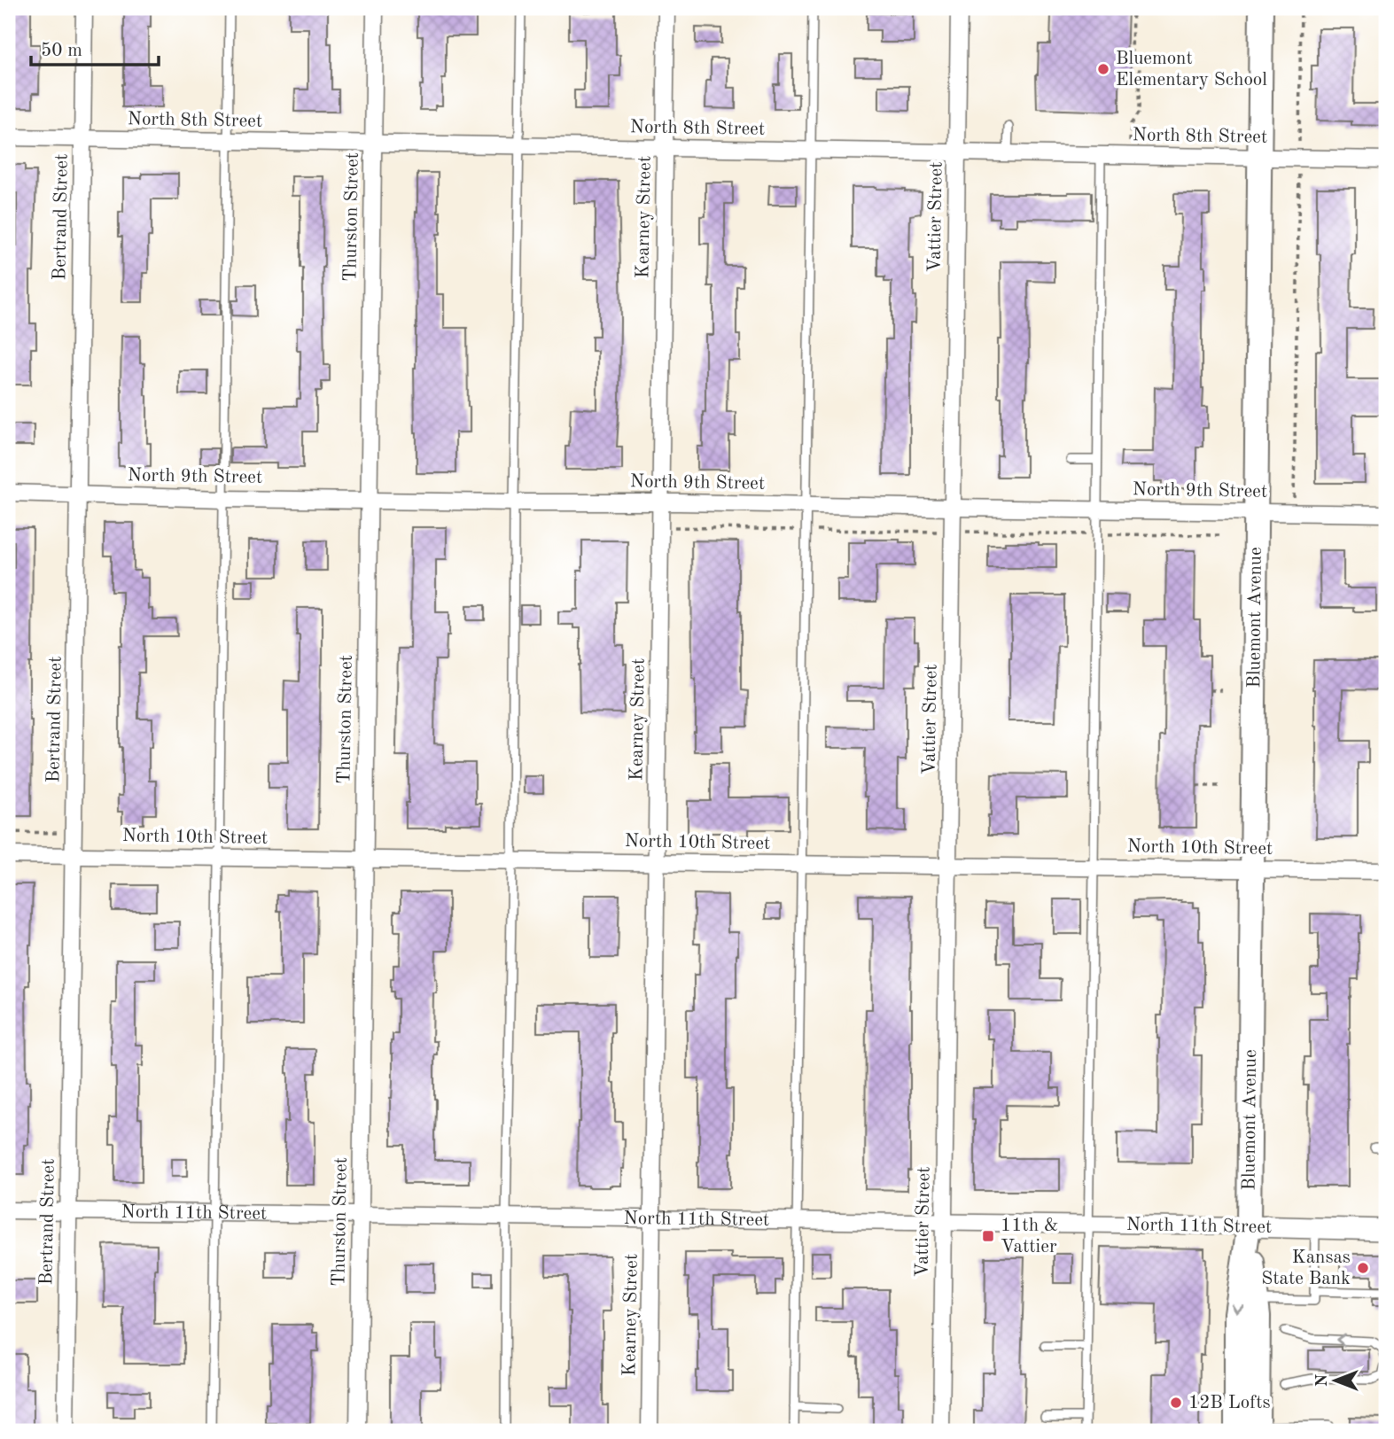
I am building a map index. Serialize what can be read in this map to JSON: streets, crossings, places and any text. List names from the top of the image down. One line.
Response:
{"streets":{"main road":["Bluemont Avenue"],"street":["North 8th Street","Bertrand Street","Thurston Street","Kearney Street","Vattier Street","North 9th Street","North 10th Street","North 11th Street"]},"crossings":[["North 8th Street","Bertrand Street"],["North 8th Street","Thurston Street"],["North 8th Street","Kearney Street"],["North 8th Street","Vattier Street"],["North 8th Street","Bluemont Avenue"],["Bertrand Street","North 9th Street"],["Bertrand Street","North 10th Street"],["Bertrand Street","North 11th Street"],["Thurston Street","North 9th Street"],["Thurston Street","North 10th Street"],["Thurston Street","North 11th Street"],["Kearney Street","North 9th Street"],["Kearney Street","North 10th Street"],["Kearney Street","North 11th Street"],["Vattier Street","North 9th Street"],["Vattier Street","North 10th Street"],["Vattier Street","North 11th Street"],["North 9th Street","Bluemont Avenue"],["Bluemont Avenue","North 10th Street"],["Bluemont Avenue","North 11th Street"]],"places":{"other":["Bluemont Elementary School","Kansas State Bank","12B Lofts"],"transit":["11th & Vattier"]},"scale_bar":"50 m","north":"left"}
